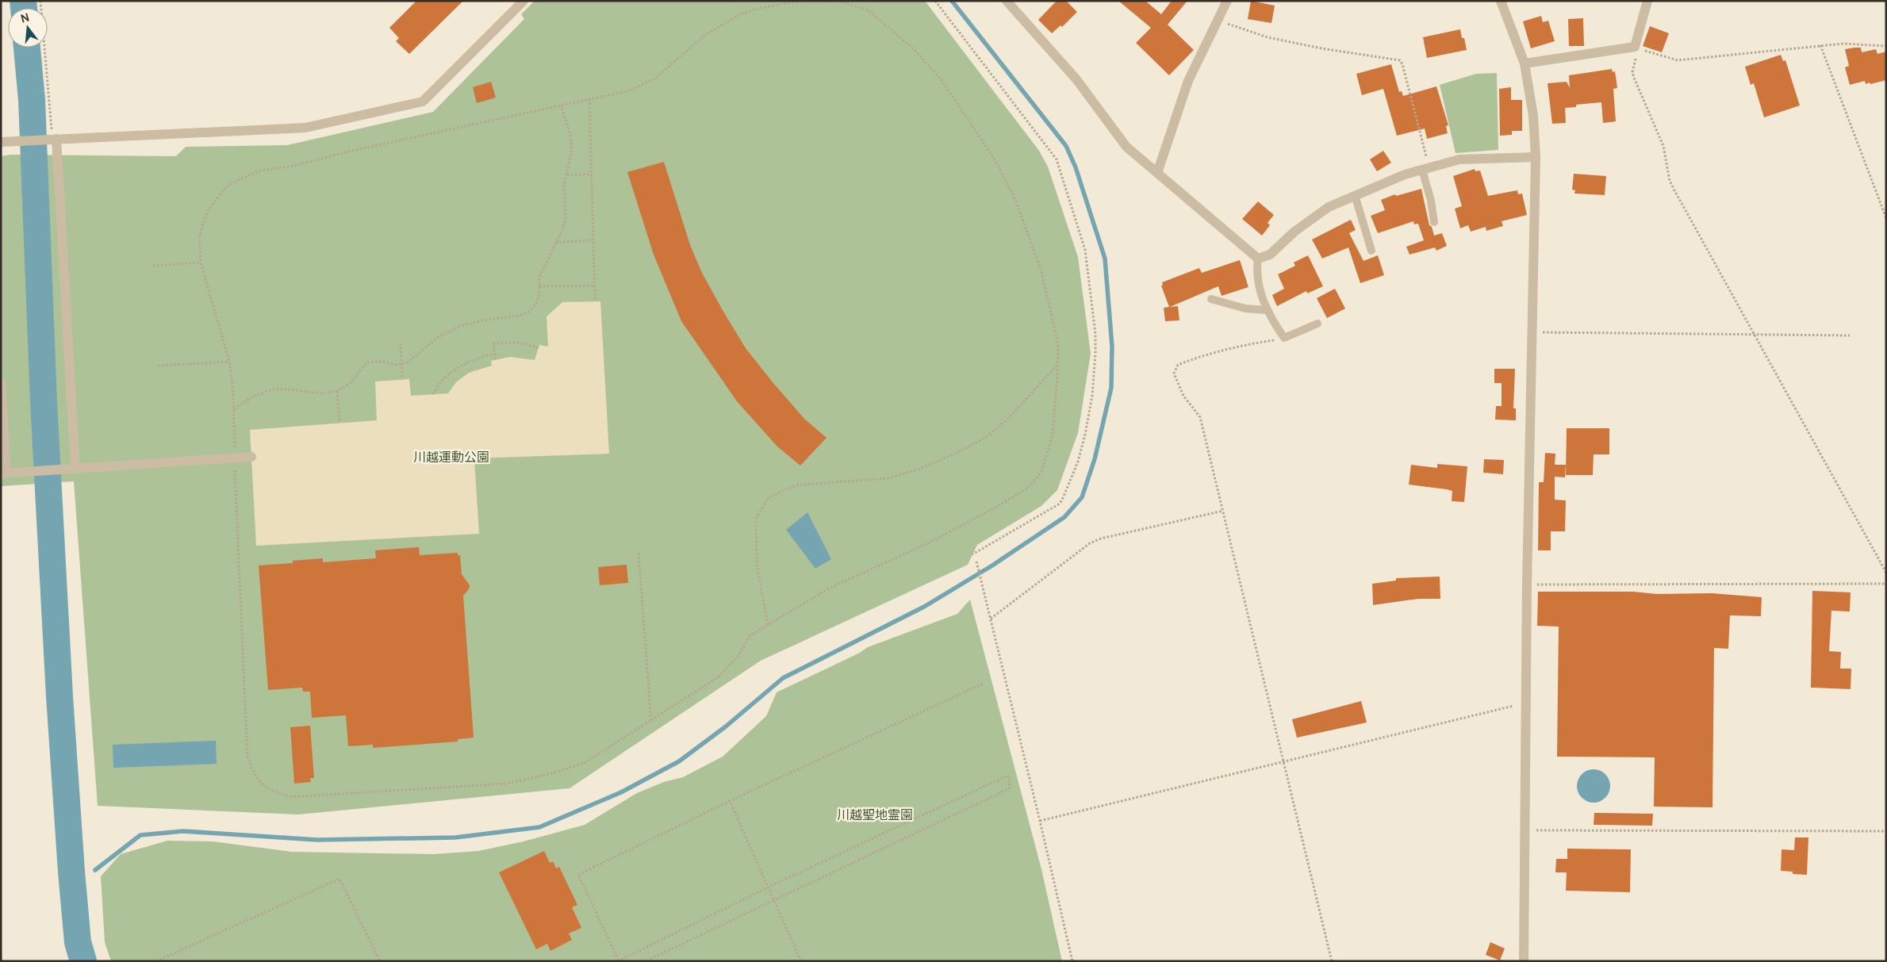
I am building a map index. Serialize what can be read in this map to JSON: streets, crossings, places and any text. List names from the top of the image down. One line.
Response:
{"parks":["川越運動公園","川越聖地霊園"],"north":"top"}
